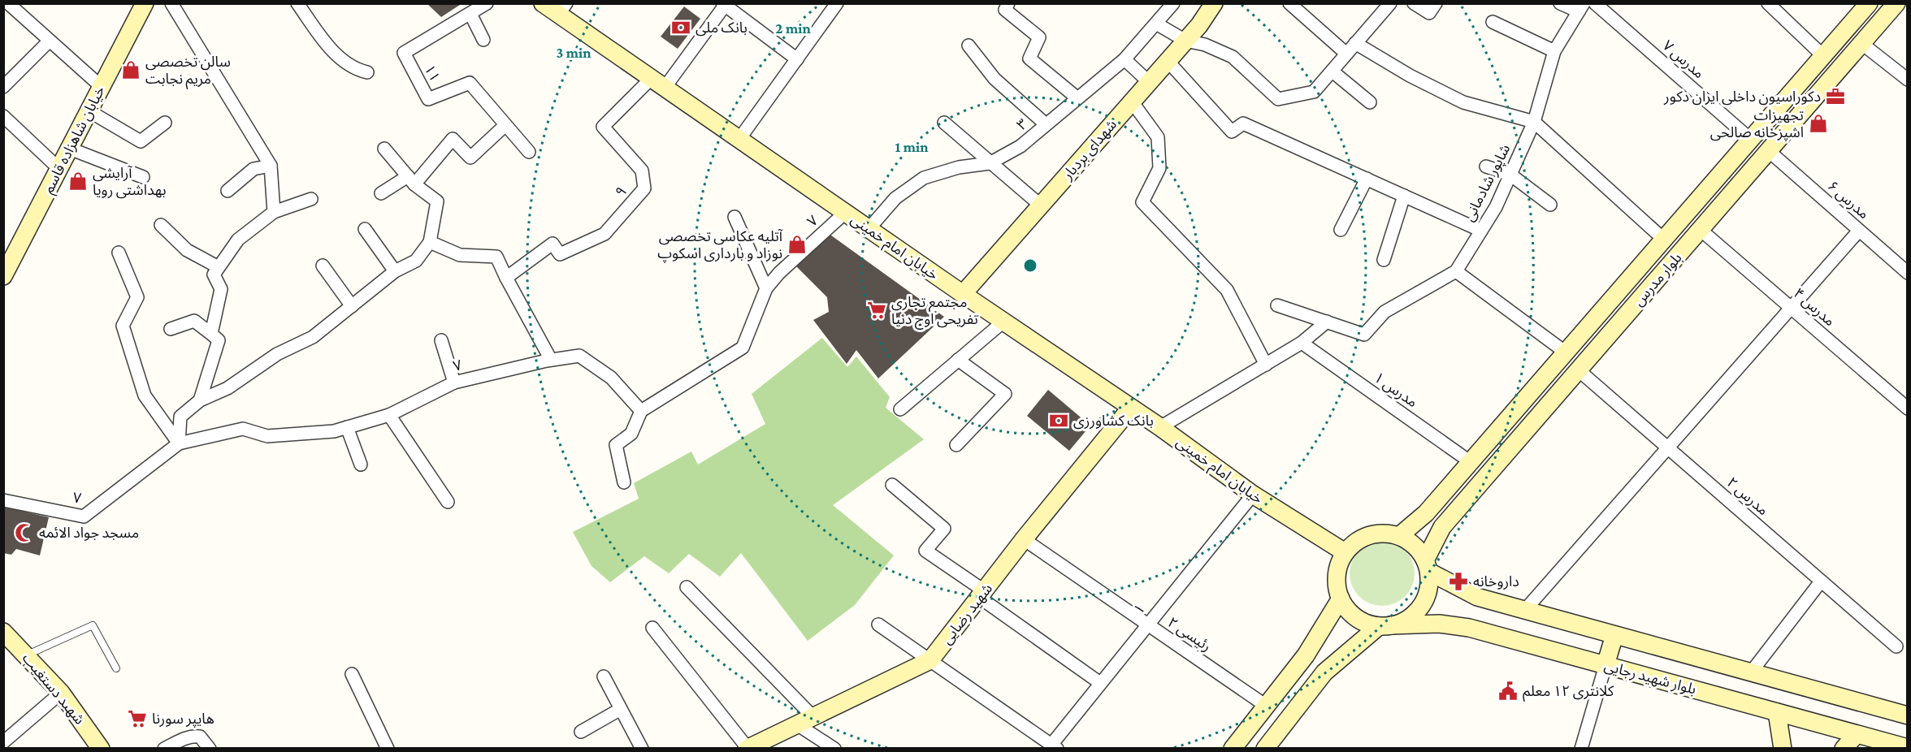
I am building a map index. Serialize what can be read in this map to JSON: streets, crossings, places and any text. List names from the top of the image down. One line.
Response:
{"streets":{"street":["مدرس ۷","۱۱","۳","خیابان شاهزاده قاسم","شهدای بردبار","شاپور شادمانی","۹","مدرس ۶","۷","خیابان امام خمینی","بلوار مدرس","مدرس ۴","مدرس ۱","مدرس ۲","۱","شهید رضایی","رئیسی ۲","بلوار شهید رجایی","شهید دستغیب"]},"crossings":[["مدرس ۷","بلوار مدرس"],["۳","خیابان امام خمینی"],["شهدای بردبار","خیابان امام خمینی"],["۹","خیابان امام خمینی"],["مدرس ۶","بلوار مدرس"],["۷","خیابان امام خمینی"],["خیابان امام خمینی","بلوار مدرس"],["خیابان امام خمینی","۱"],["خیابان امام خمینی","شهید رضایی"],["خیابان امام خمینی","بلوار شهید رجایی"],["بلوار مدرس","مدرس ۴"],["بلوار مدرس","مدرس ۱"],["بلوار مدرس","مدرس ۲"],["بلوار مدرس","بلوار شهید رجایی"],["۱","رئیسی ۲"],["شهید رضایی","رئیسی ۲"]],"places":{"bank":["بانک ملی","بانک کشاورزی"],"shop":["سالن تخصصی مریم نجابت","تجهیزات اشپزخانه صالحی","آرایشی بهداشتی رویا","آتلیه عکاسی تخصصی نوزاد و بارداری اسکوپ"],"office":["دکوراسیون داخلی ایران دکور"],"supermarket":["مجتمع تجاری تفریحی اوج دنیا","هایپر سورنا"],"mosque":["مسجد جواد الائمه"],"pharmacy":["داروخانه"],"public building":["کلانتری ۱۲ معلم"]},"rings":["2 min","3 min","1 min"]}
